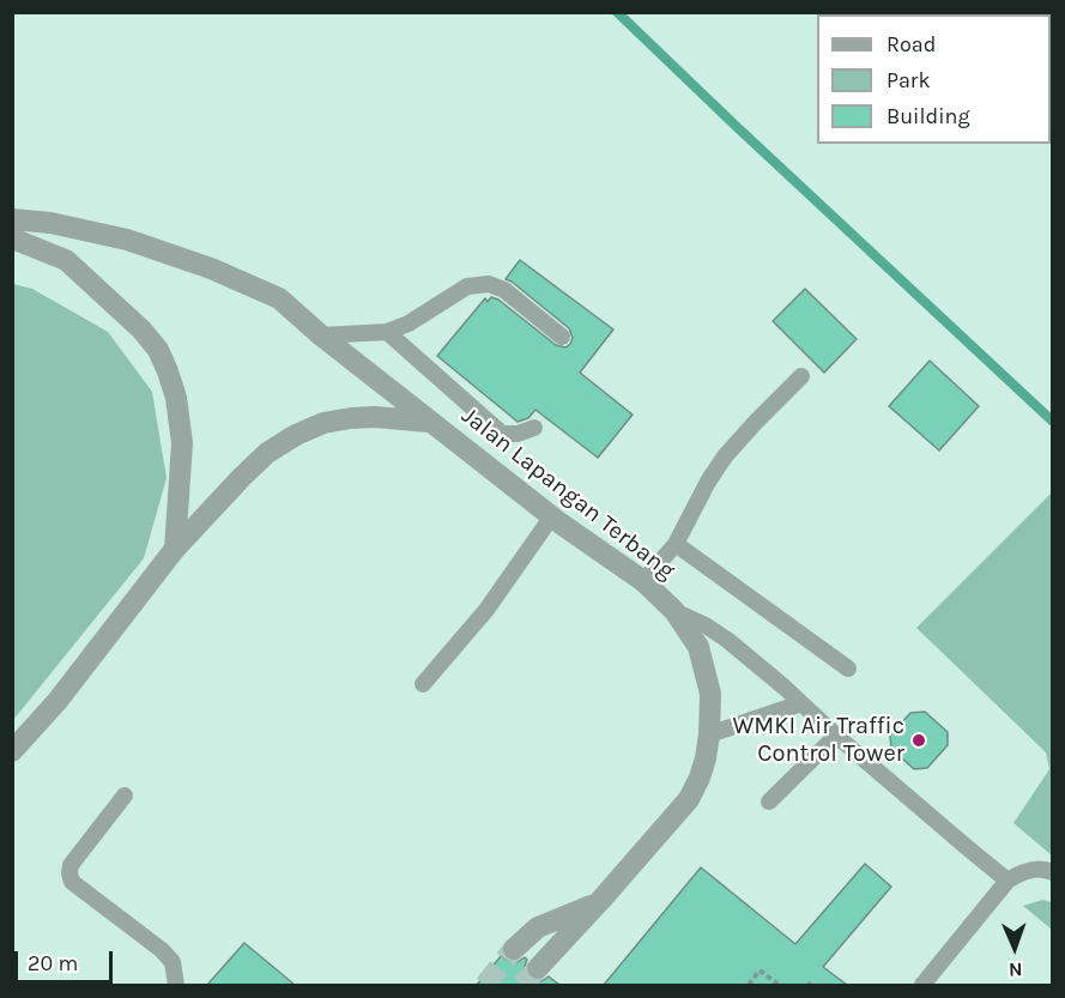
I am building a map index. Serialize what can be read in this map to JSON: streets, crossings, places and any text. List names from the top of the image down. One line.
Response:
{"streets":{"street":["Jalan Lapangan Terbang"]},"places":["WMKI Air Traffic Control Tower"],"legend":["Road","Park","Building"],"scale_bar":"20 m","north":"bottom"}
